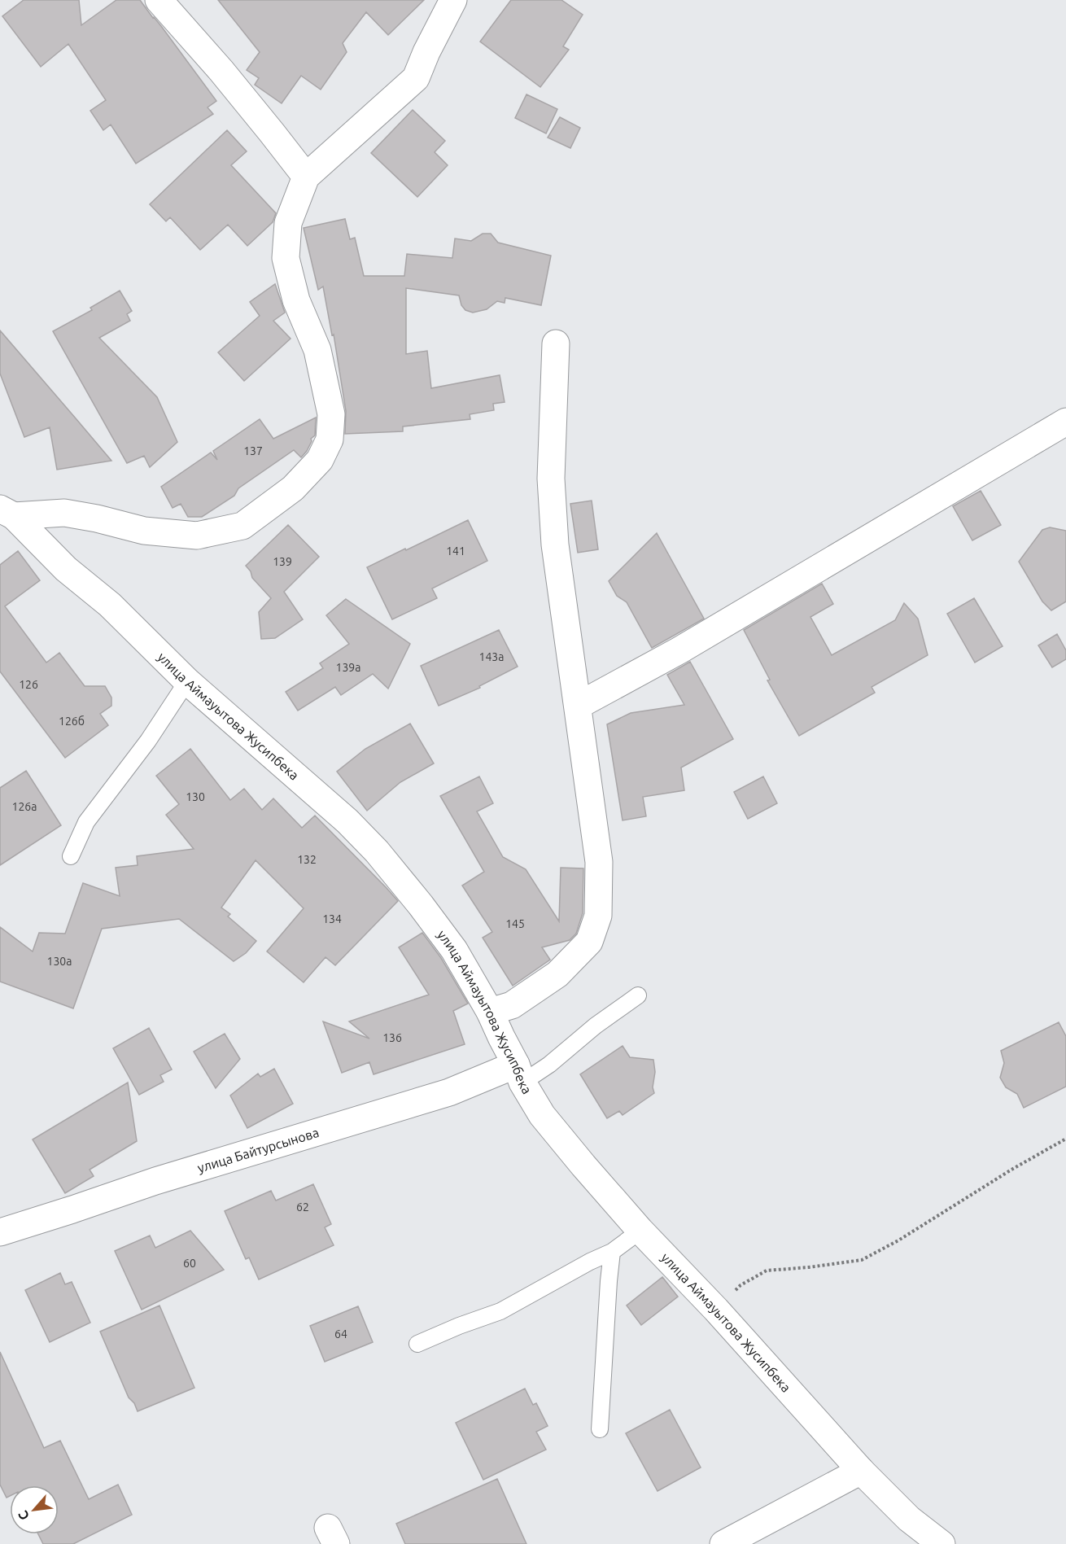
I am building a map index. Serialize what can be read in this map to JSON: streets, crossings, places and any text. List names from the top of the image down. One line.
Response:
{"streets":{"street":["улица Аймауытова Жусипбека","улица Байтурсынова"]},"crossings":[["улица Аймауытова Жусипбека","улица Байтурсынова"]],"house_numbers":["137","141","139","143а","139а","126","126б","130","126а","132","134","145","130а","136","62","60","64"],"north":"bottom left"}
